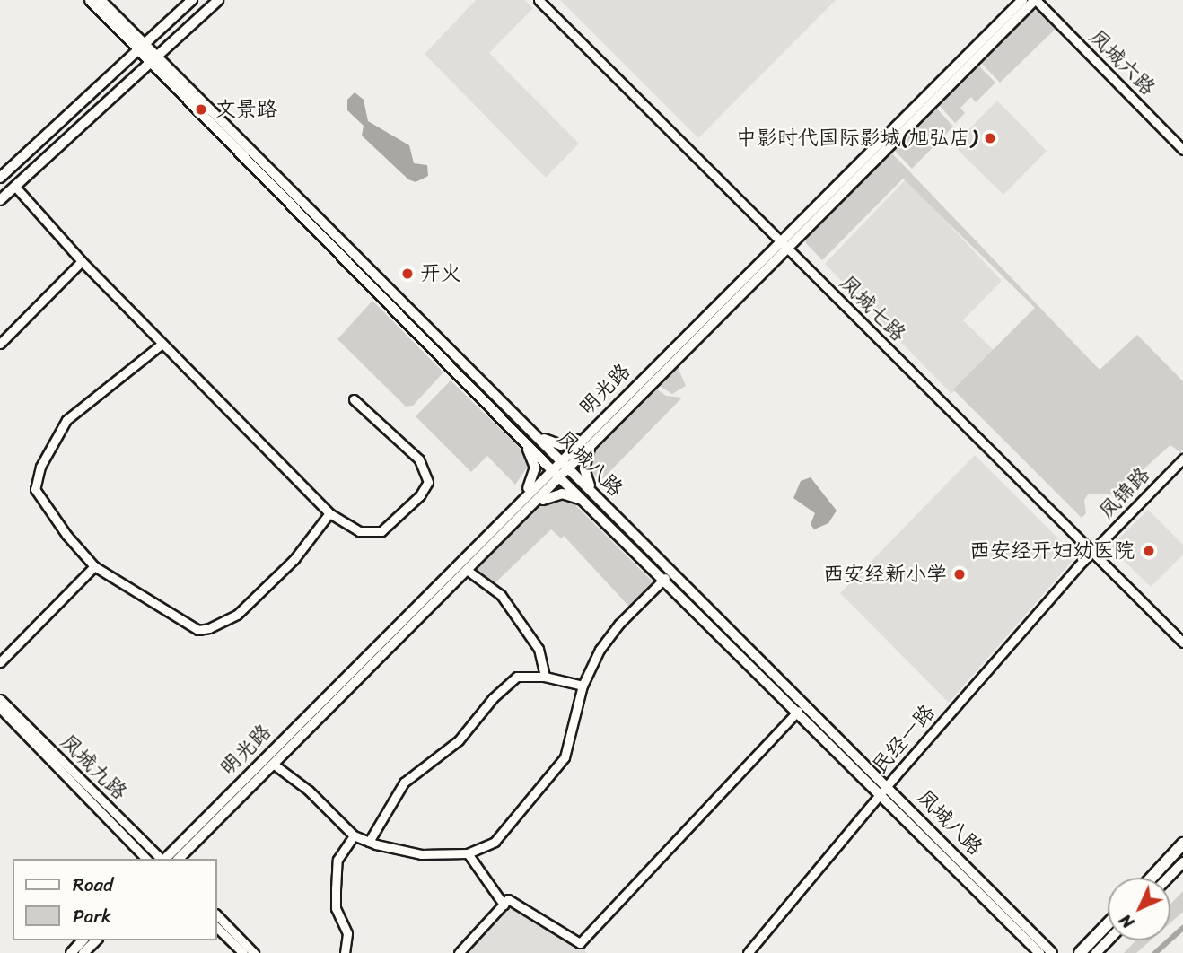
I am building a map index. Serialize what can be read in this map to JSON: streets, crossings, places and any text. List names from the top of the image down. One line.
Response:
{"streets":{"main road":["明光路","凤城八路"],"street":["凤城六路","凤城七路","凤锦路","民经一路","凤城九路"]},"crossings":[["凤城六路","明光路"],["凤城七路","明光路"],["凤城七路","凤锦路"],["凤城七路","民经一路"],["明光路","凤城八路"],["凤城八路","民经一路"],["凤锦路","民经一路"]],"places":["文景路","中影时代国际影城(旭弘店)","开火","西安经开妇幼医院","西安经新小学"],"legend":["Road","Park"],"north":"bottom left"}
